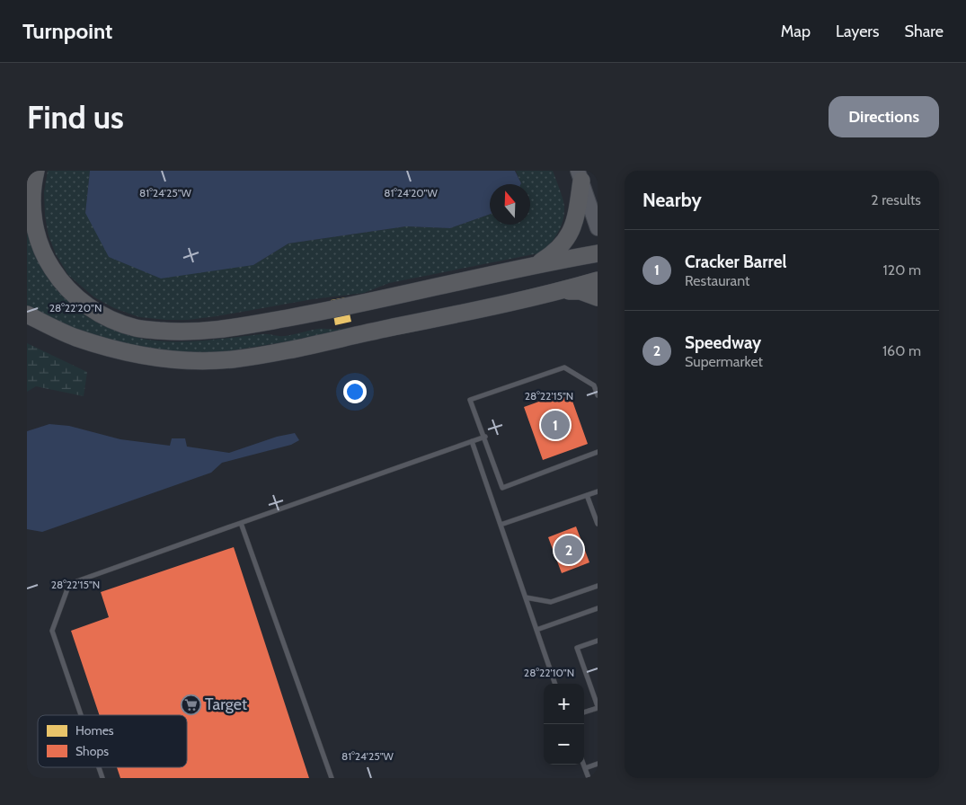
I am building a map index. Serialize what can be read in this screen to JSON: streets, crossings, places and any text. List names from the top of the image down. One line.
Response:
{"places":{"supermarket":["Target"]},"legend":["Homes","Shops"],"north":"top","page":{"header":"Turnpoint","nav":["Map","Layers","Share"],"buttons":"Directions","title":"Find us","heading":["Nearby","2 results"],"list":[{"mark":"1","name":"Cracker Barrel","note":"Restaurant","value":"120 m"},{"mark":"2","name":"Speedway","note":"Supermarket","value":"160 m"}],"pins":["1","2"],"map_buttons":["+","−"]},"coordinates":["81°24'25\"W","81°24'20\"W","28°22'20\"N","28°22'15\"N","28°22'10\"N"]}
